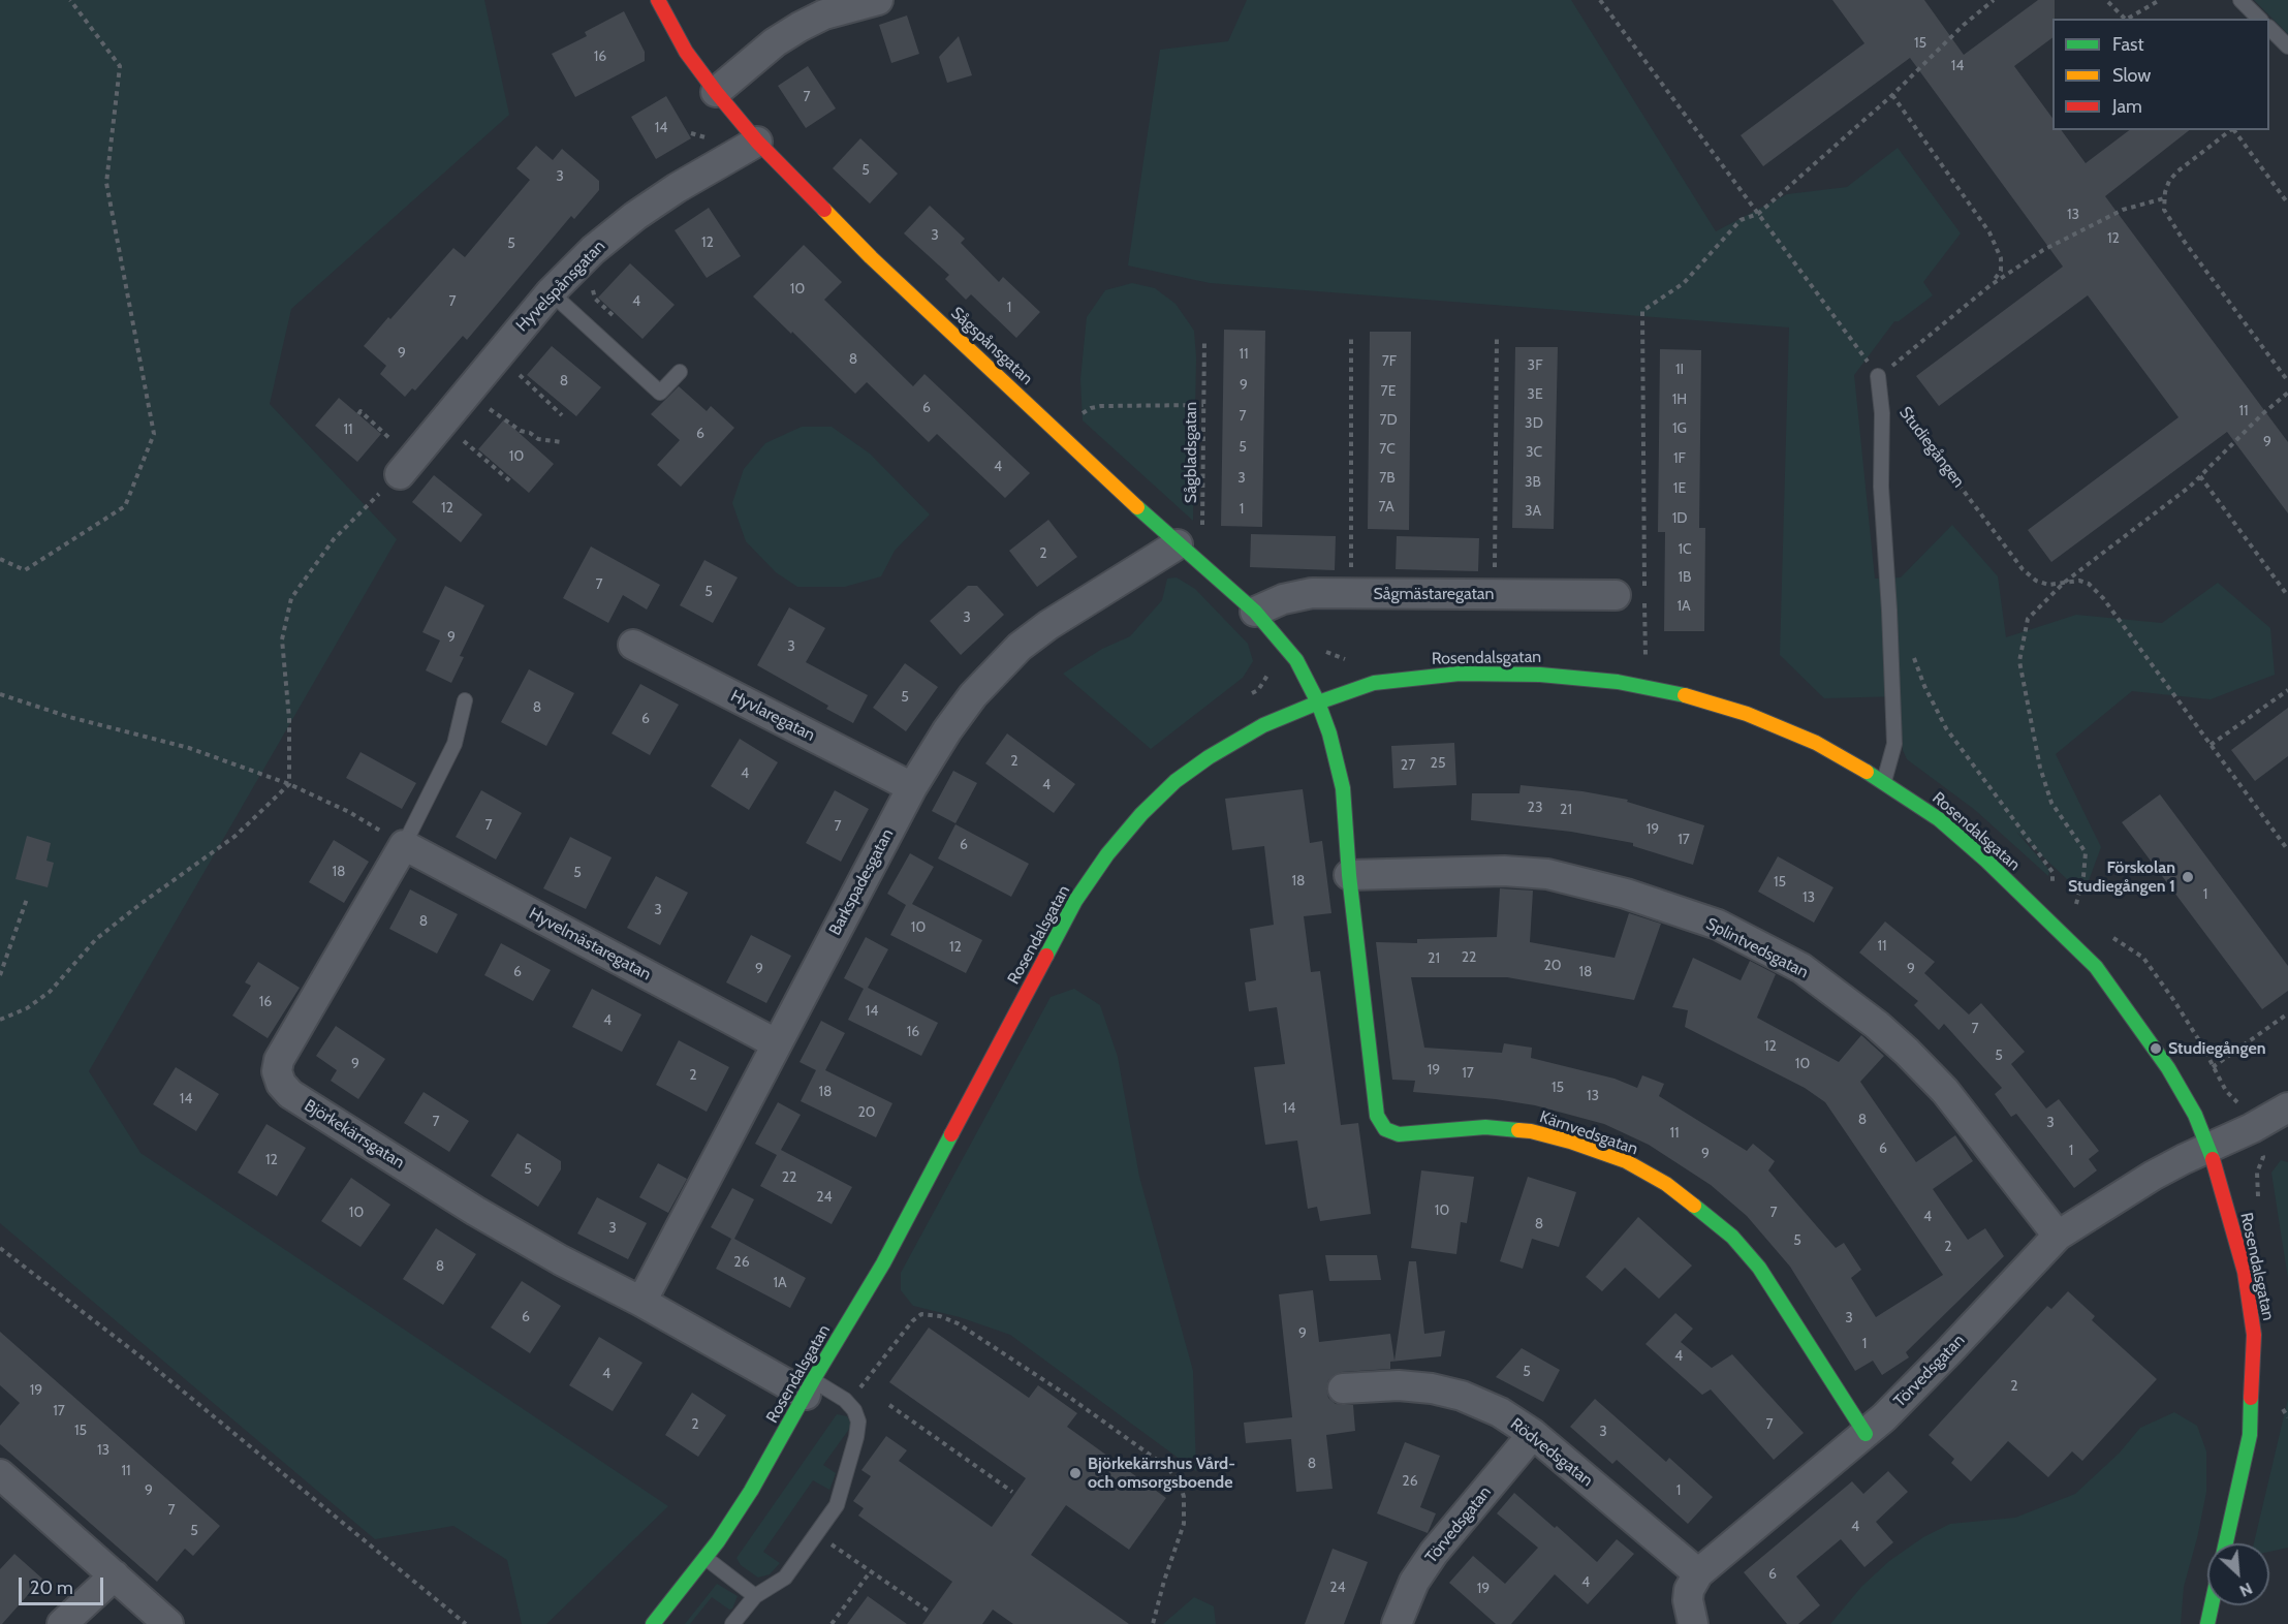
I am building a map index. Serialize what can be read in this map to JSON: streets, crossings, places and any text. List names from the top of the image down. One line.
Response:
{"streets":{"street":["Hyvelspånsgatan","Sågspånsgatan","Sågmästaregatan","Rosendalsgatan","Hyvlaregatan","Barkspadesgatan","Hyvelmästaregatan","Splintvedsgatan","Kärnvedsgatan","Björkekärrsgatan","Törvedsgatan","Rödvedsgatan"],"path":["Studiegången","Sågbladsgatan"]},"crossings":[["Hyvelspånsgatan","Sågspånsgatan"],["Sågspånsgatan","Sågbladsgatan"],["Sågspånsgatan","Sågmästaregatan"],["Sågspånsgatan","Rosendalsgatan"],["Sågspånsgatan","Barkspadesgatan"],["Sågspånsgatan","Kärnvedsgatan"],["Rosendalsgatan","Kärnvedsgatan"],["Rosendalsgatan","Björkekärrsgatan"],["Rosendalsgatan","Törvedsgatan"],["Hyvlaregatan","Barkspadesgatan"],["Barkspadesgatan","Hyvelmästaregatan"],["Barkspadesgatan","Björkekärrsgatan"],["Hyvelmästaregatan","Björkekärrsgatan"],["Splintvedsgatan","Kärnvedsgatan"],["Splintvedsgatan","Törvedsgatan"],["Kärnvedsgatan","Törvedsgatan"],["Törvedsgatan","Rödvedsgatan"]],"places":["Förskolan Studiegången 1","Studiegången","Björkekärrshus Vård- och omsorgsboende"],"house_numbers":["15","16","14","7","14","5","3","13","3","12","12","5","10","7","4","1","9","11","8","7F","3F","1I","8","9","7E","3E","1H","6","11","7","7D","3D","1G","11","6","9","5","7C","3C","10","1F","4","3","7B","3B","1E","7A","12","1","3A","1D","1C","2","1B","7","5","1A","3","9","3","5","8","6","2","25","27","4","4","23","21","7","7","19","17","6","18","5","18","15","1","13","3","8","10","11","12","22","21","20","9","9","6","18","16","14","4","7","16","12","5","9","10","19","17","2","15","18","13","14","14","20","8","7","3","11","6","1","9","12","5","22","24","10","10","7","4","8","3","5","2","26","8","1A","6","3","9","1","4","5","4","2","19","17","2","7","15","3","13","8","11","26","9","1","7","4","5","6","4","24","19"],"legend":["Fast","Slow","Jam"],"scale_bar":"20 m","north":"bottom right"}
